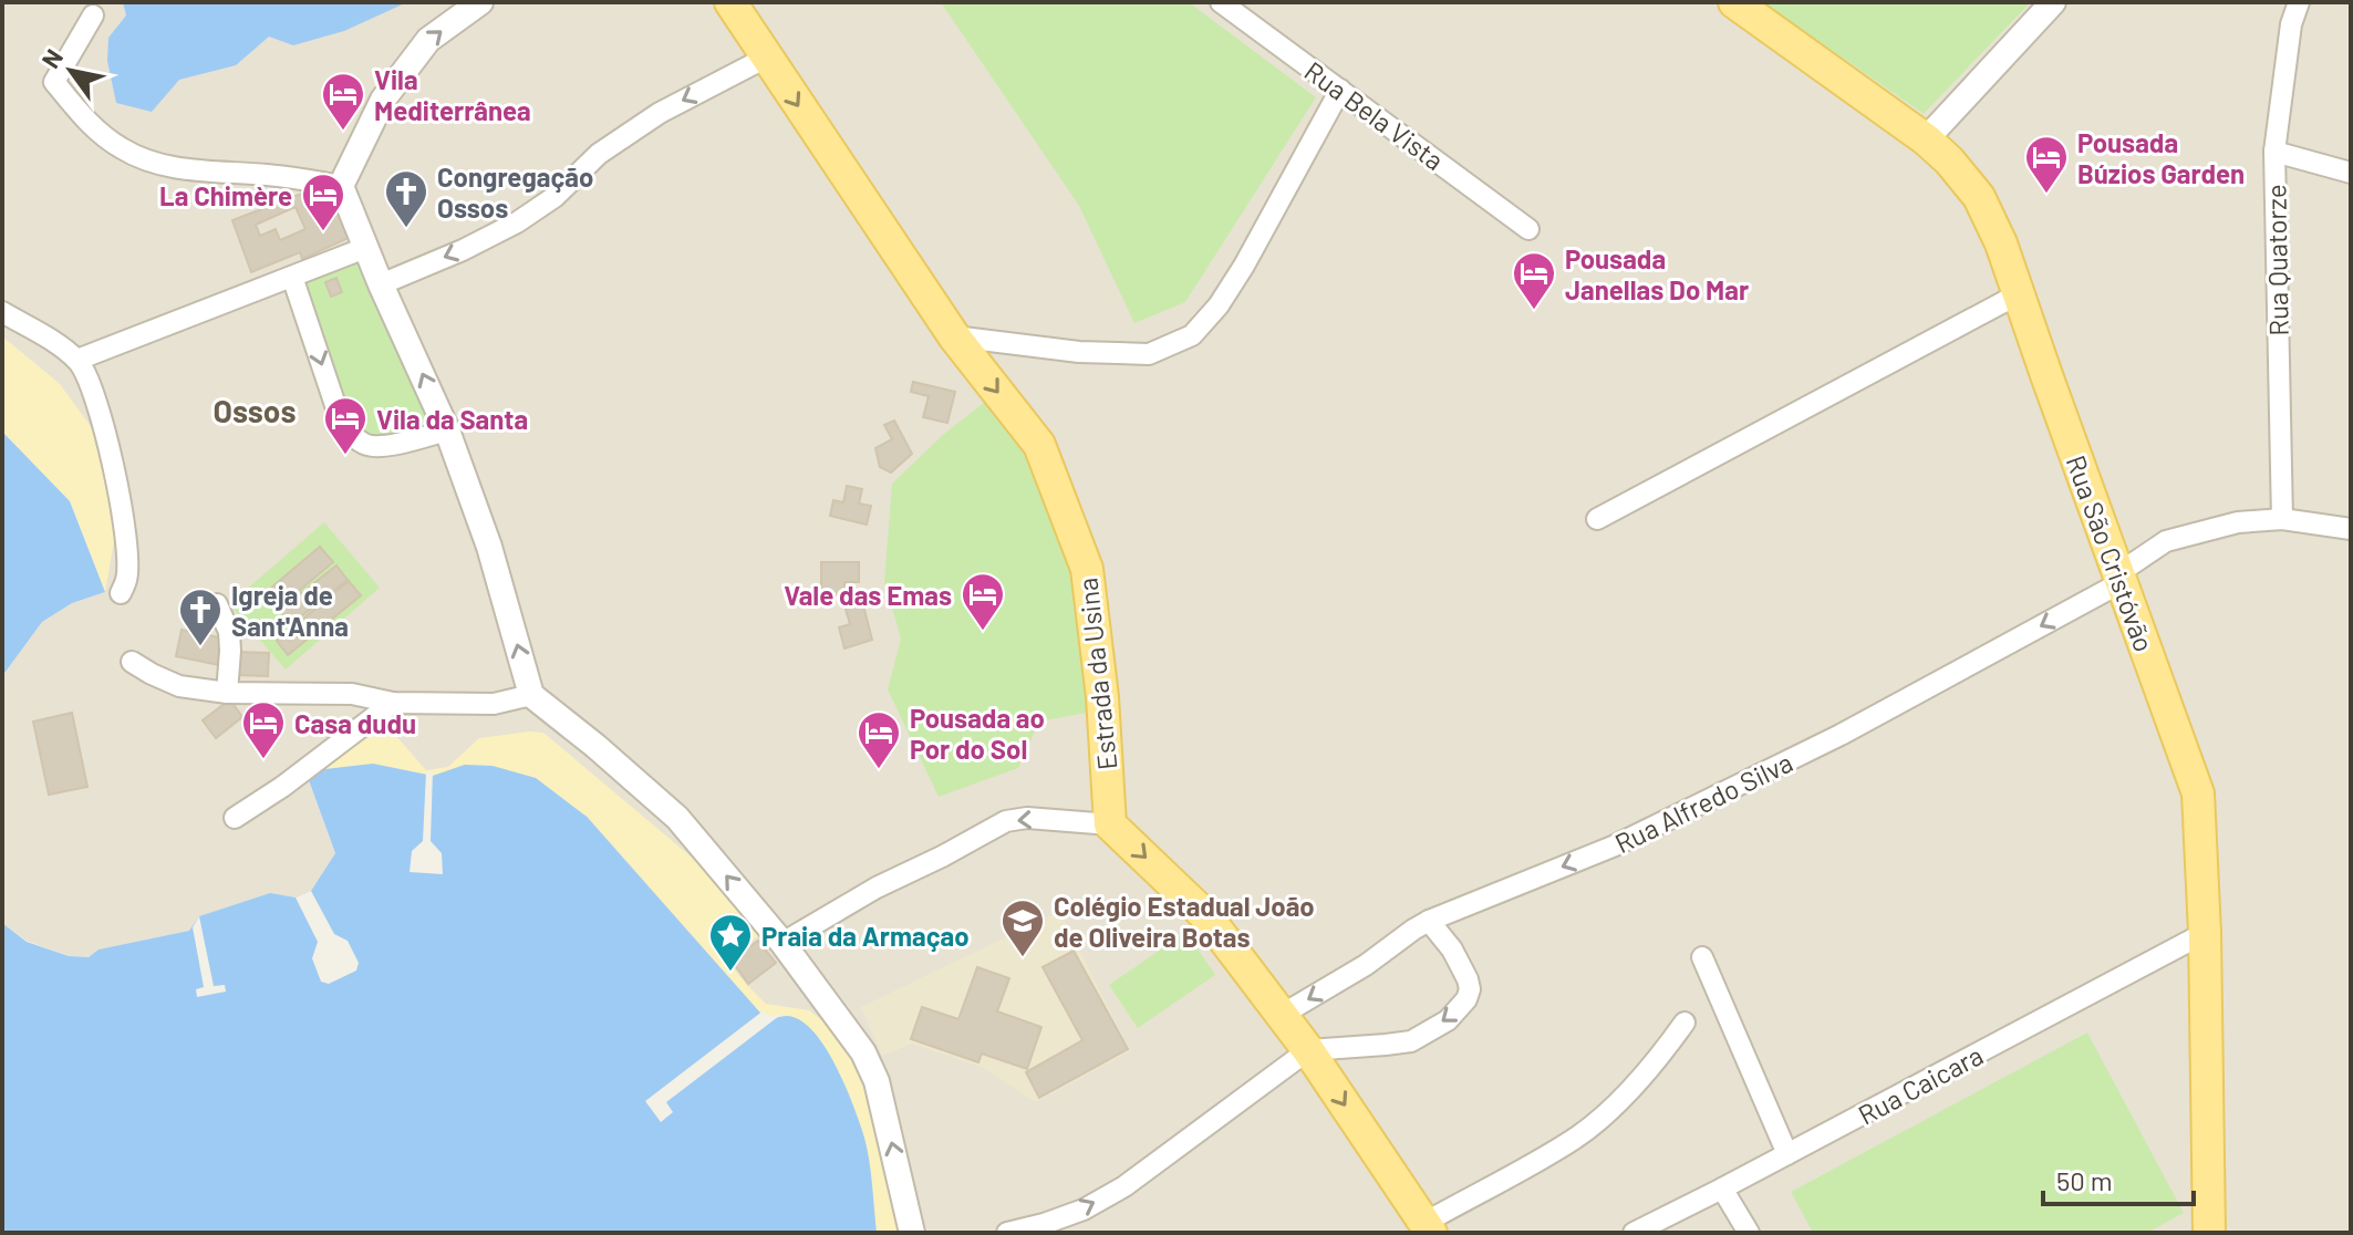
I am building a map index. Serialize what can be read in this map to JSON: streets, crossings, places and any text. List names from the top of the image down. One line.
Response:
{"streets":{"main road":["Rua São Cristóvão","Estrada da Usina"],"street":["Rua Bela Vista","Rua Quatorze","Rua Alfredo Silva","Rua Caicara"]},"crossings":[["Rua Quatorze","Rua Alfredo Silva"],["Rua São Cristóvão","Rua Alfredo Silva"],["Rua São Cristóvão","Rua Caicara"]],"one_way":["Estrada da Usina","Rua Alfredo Silva"],"districts":["Ossos"],"places":{"hotel":["Vila Mediterrânea","Pousada Búzios Garden","La Chimère","Pousada Janellas Do Mar","Vila da Santa","Vale das Emas","Casa dudu","Pousada ao Por do Sol"],"church":["Congregação Ossos","Igreja de Sant'Anna"],"school or university":["Colégio Estadual João de Oliveira Botas"],"place":["Praia da Armaçao"]},"scale_bar":"50 m","north":"top left"}
